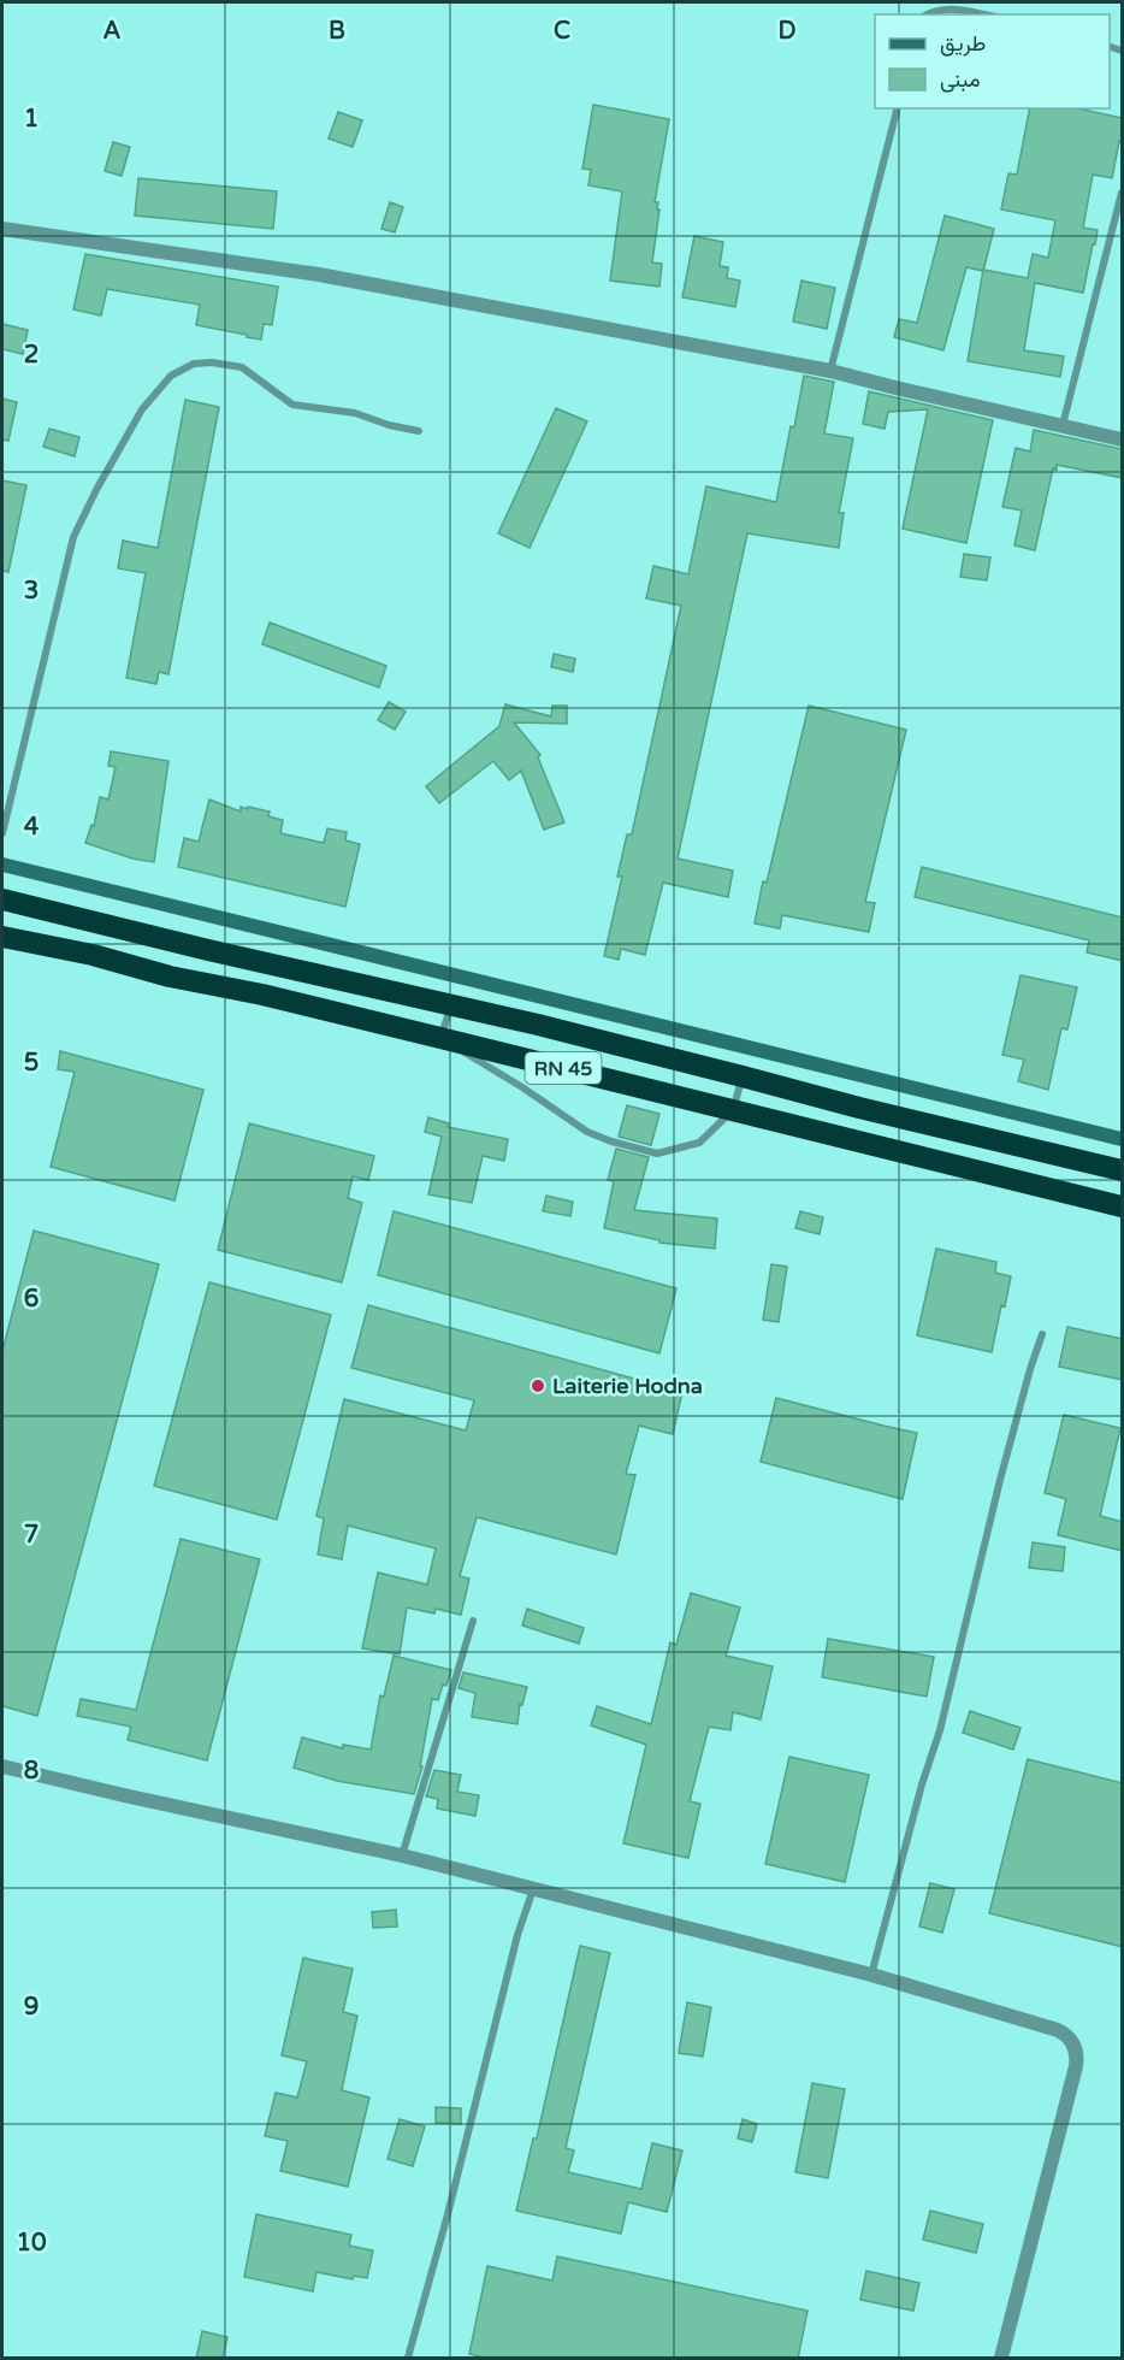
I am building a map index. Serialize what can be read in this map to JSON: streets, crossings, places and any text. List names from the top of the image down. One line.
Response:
{"streets":{"highway":["RN 45"]},"places":["Laiterie Hodna"],"legend":["طريق","مبنى"],"grid":{"columns":["A","B","C","D"],"rows":["1","2","3","4","5","6","7","8","9","10"]}}
